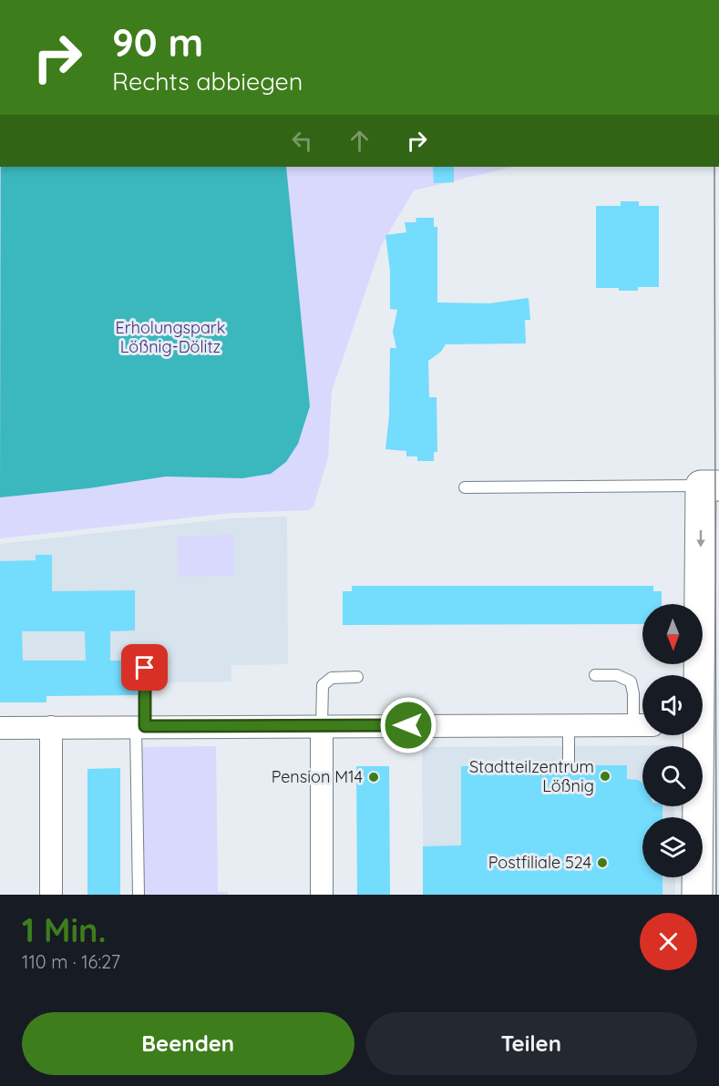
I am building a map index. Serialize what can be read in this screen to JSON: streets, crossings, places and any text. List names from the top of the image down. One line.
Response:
{"parks":["Erholungspark Lößnig-Dölitz"],"places":["Stadtteilzentrum Lößnig","Pension M14","Postfiliale 524"],"north":"bottom","page":{"turn":["90 m","Rechts abbiegen"],"heading":["1 Min.","110 m · 16:27"],"buttons":["Beenden","Teilen"]}}
